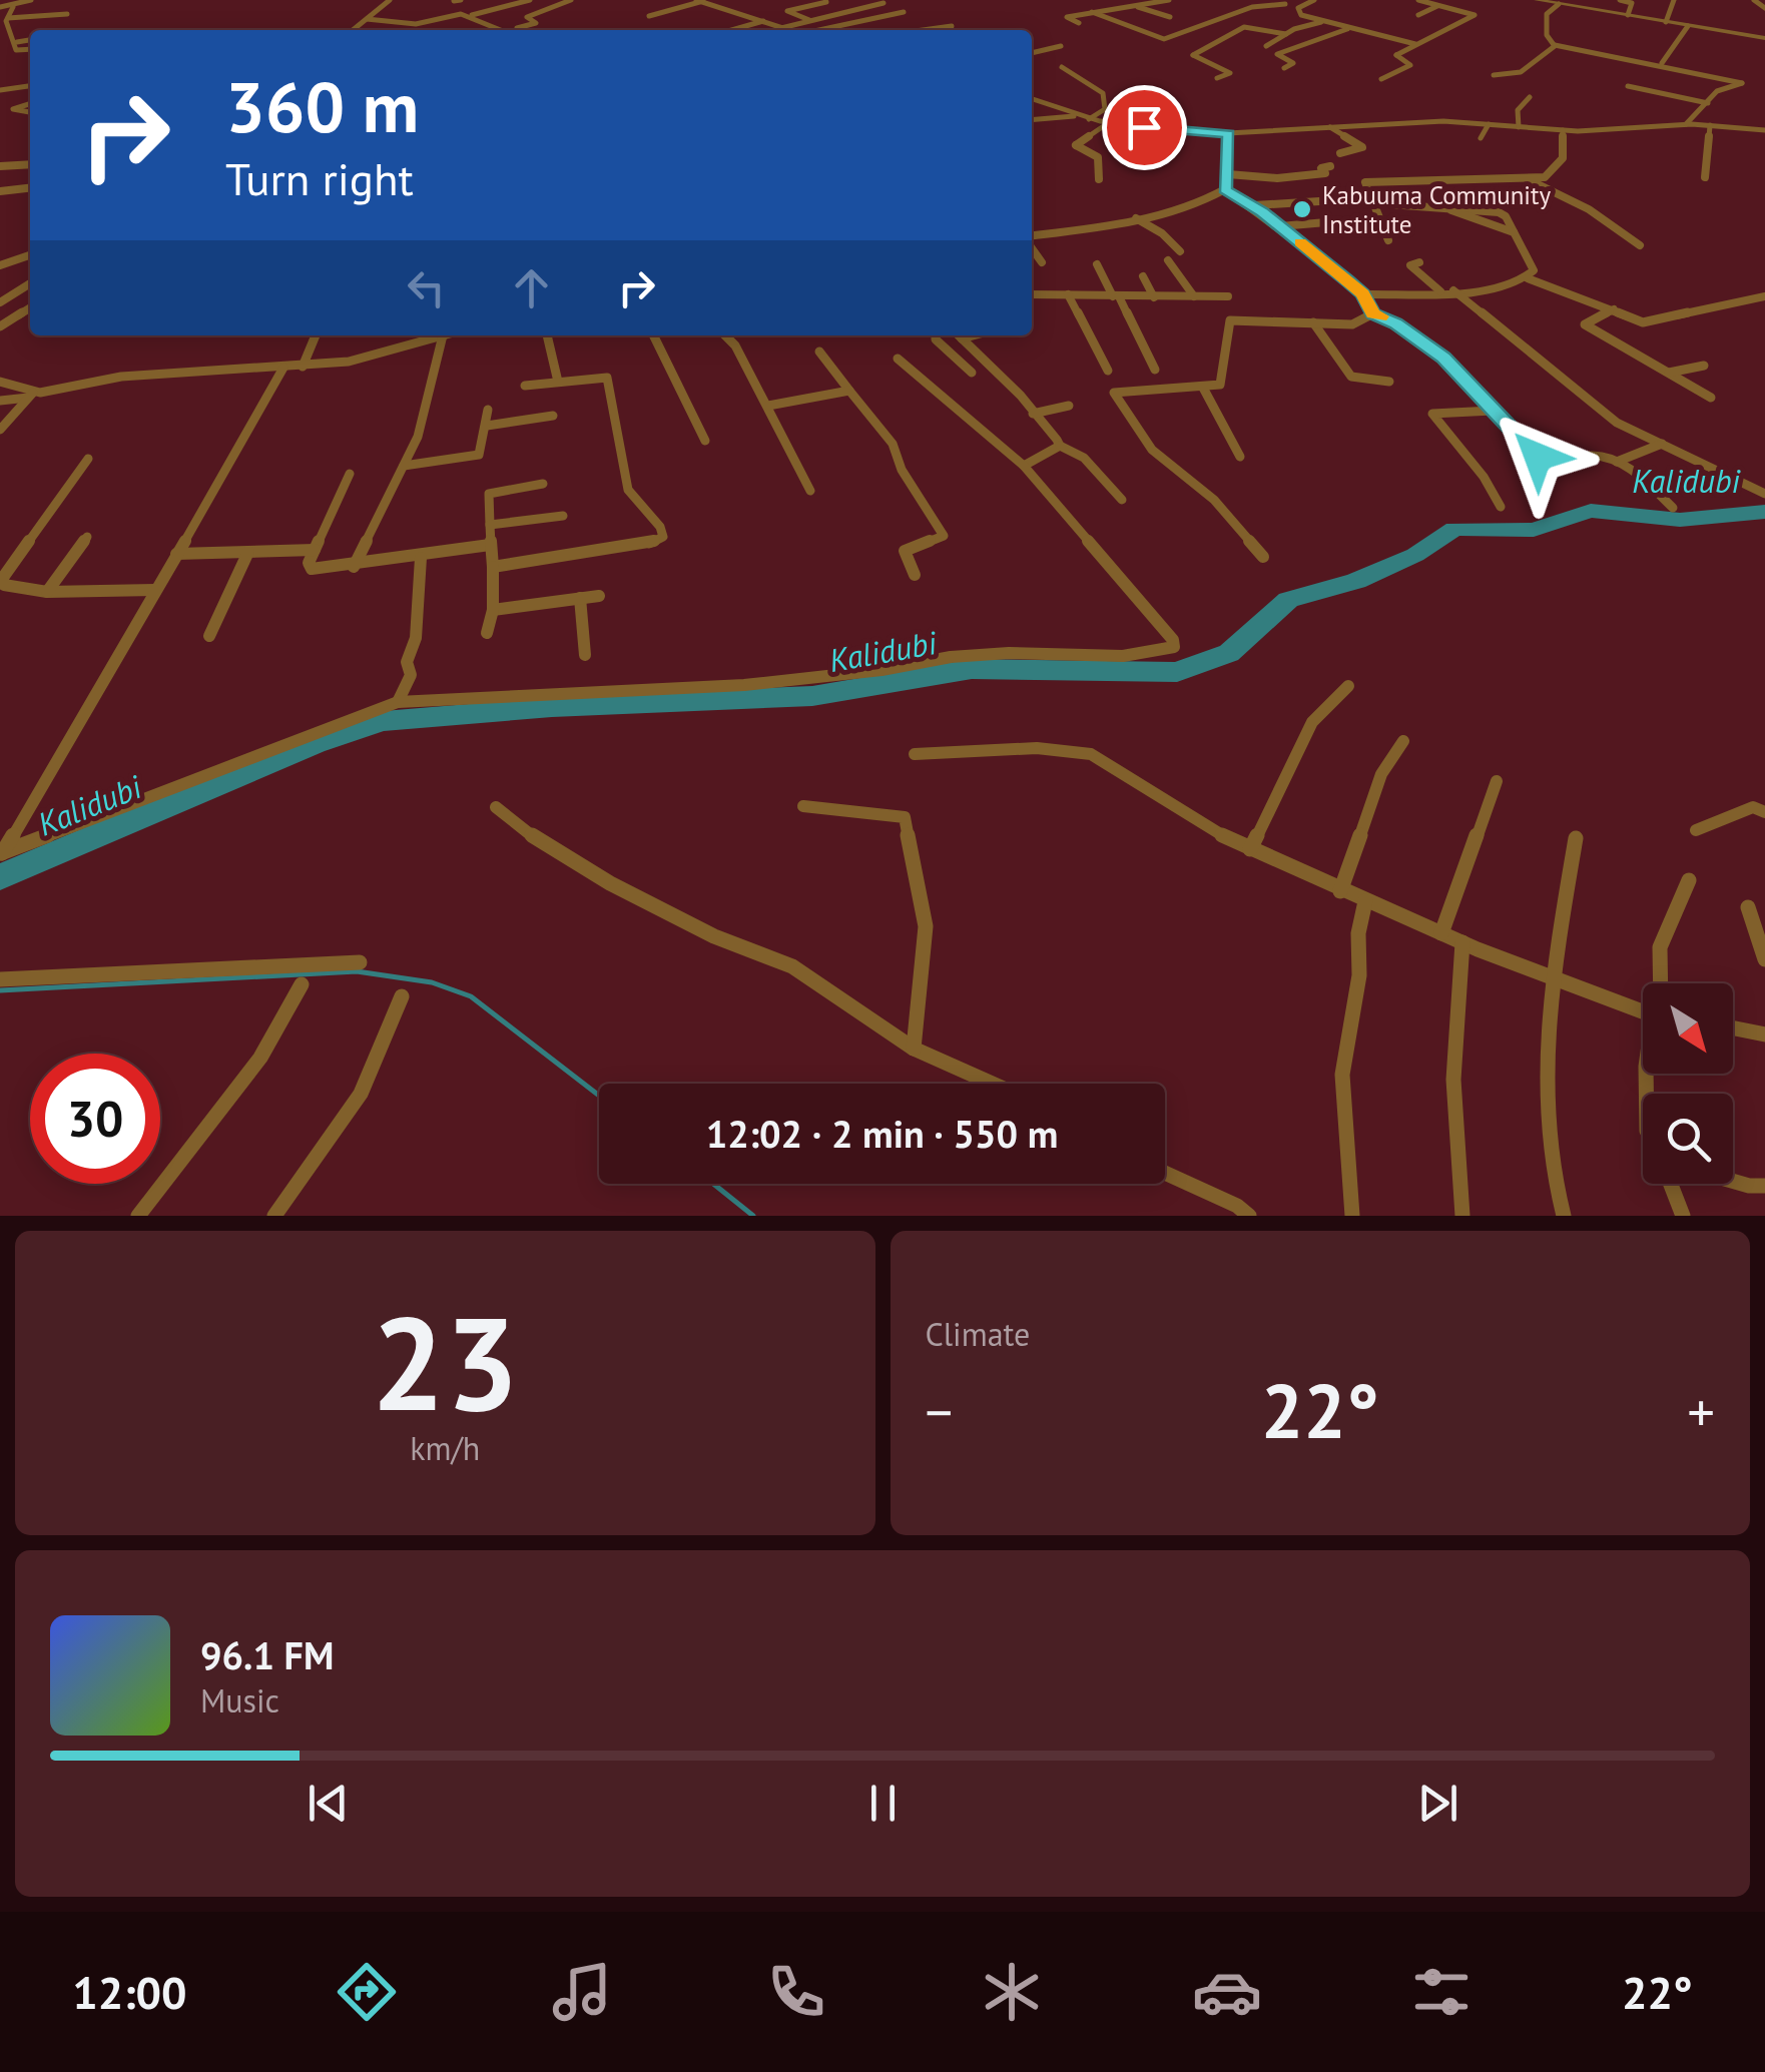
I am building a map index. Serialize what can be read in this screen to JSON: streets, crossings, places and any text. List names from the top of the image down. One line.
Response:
{"water":["Kalidubi"],"places":["Kabuuma Community Institute"],"north":"bottom right","page":{"turn":["360 m","Turn right"],"limit":"30","trip":"12:02 · 2 min · 550 m","tile":[["23","km/h"],"Climate"],"heat":["−","22°","+"],"song":["96.1 FM","Music"],"tabs":["12:00","22°"]}}
